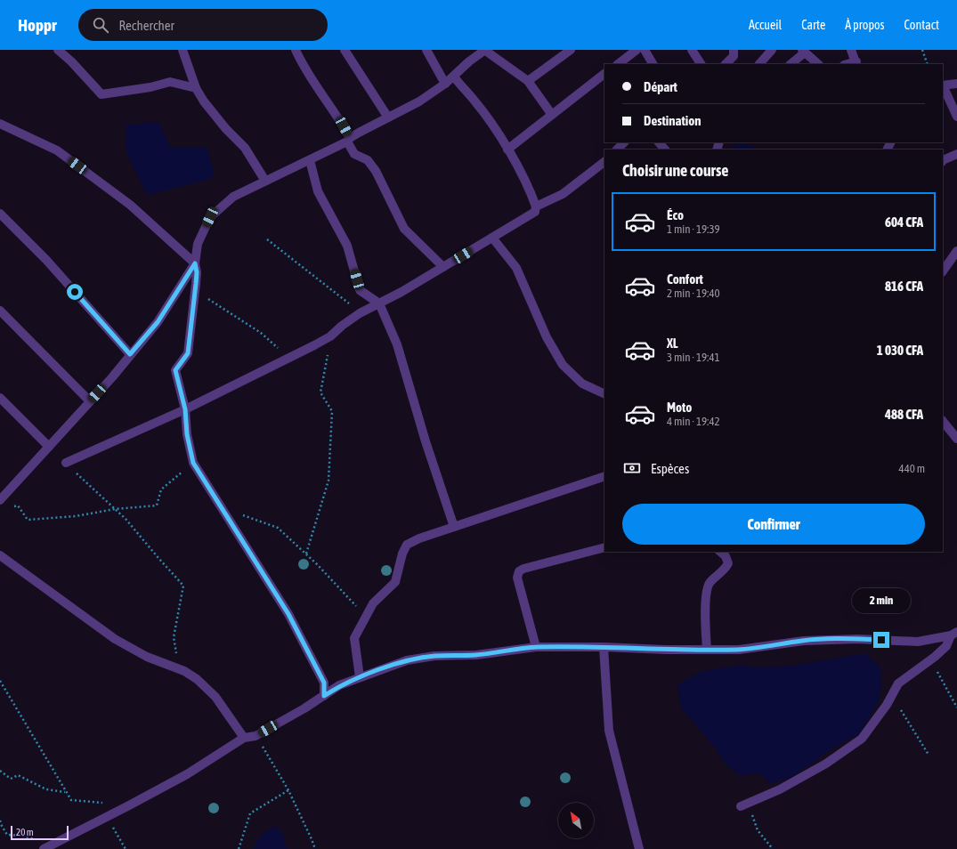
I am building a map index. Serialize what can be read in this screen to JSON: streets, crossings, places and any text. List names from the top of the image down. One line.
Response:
{"scale_bar":"20 m","north":"top left","page":{"header":"Hoppr","search":"Rechercher","nav":["Accueil","Carte","À propos","Contact"],"banner":["Départ","Destination"],"heading":"Choisir une course","list":[{"name":"Éco","note":"1 min · 19:39","value":"604 CFA"},{"name":"Confort","note":"2 min · 19:40","value":"816 CFA"},{"name":"XL","note":"3 min · 19:41","value":"1 030 CFA"},{"name":"Moto","note":"4 min · 19:42","value":"488 CFA"}],"pay":["Espèces","440 m"],"buttons":"Confirmer","bubble":"2 min","scale":"20 m"}}
